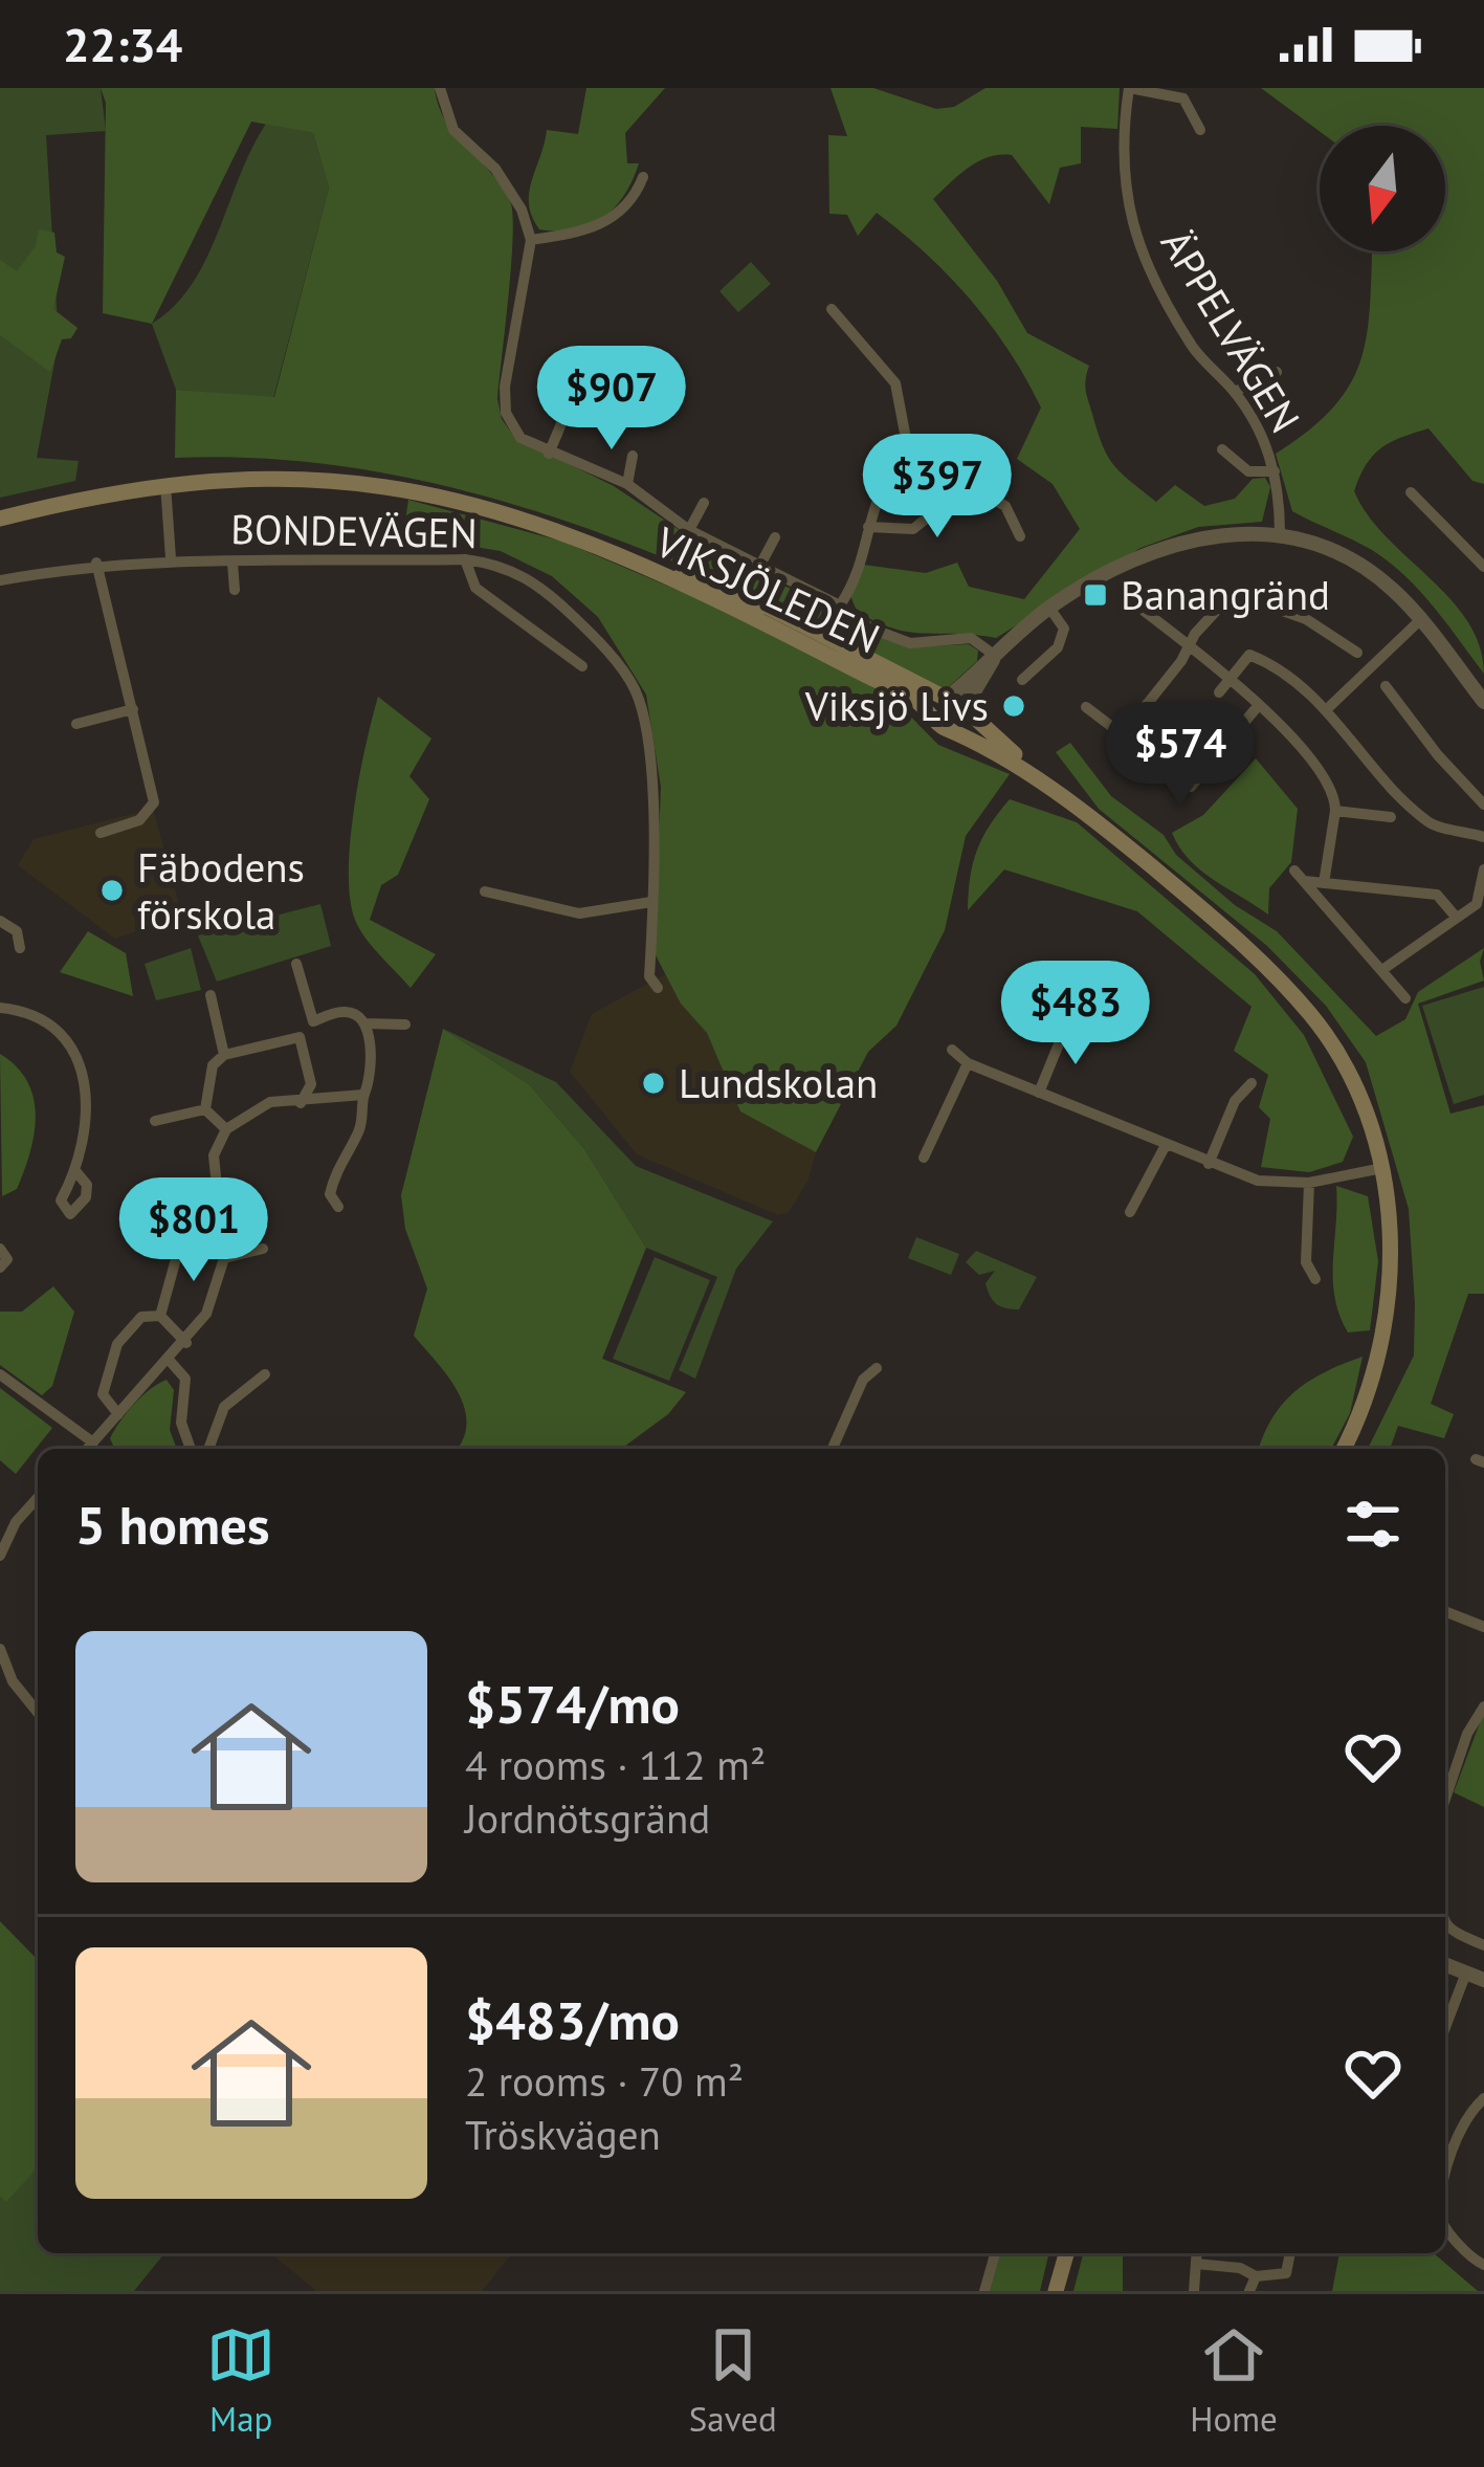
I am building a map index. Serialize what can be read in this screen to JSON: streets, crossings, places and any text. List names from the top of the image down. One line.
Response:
{"streets":{"main road":["VIKSJÖLEDEN"],"street":["ÄPPELVÄGEN","BONDEVÄGEN"]},"crossings":[["BONDEVÄGEN","VIKSJÖLEDEN"]],"places":{"transit":["Banangränd"],"other":["Viksjö Livs","Fäbodens förskola","Lundskolan"]},"north":"bottom","page":{"status":"22:34","price":["$907","$397","$574","$483","$801"],"heading":"5 homes","list":[{"name":"$574/mo","note":"4 rooms · 112 m² · Jordnötsgränd"},{"name":"$483/mo","note":"2 rooms · 70 m² · Tröskvägen"}],"tabs":["Map","Saved","Home"]}}
